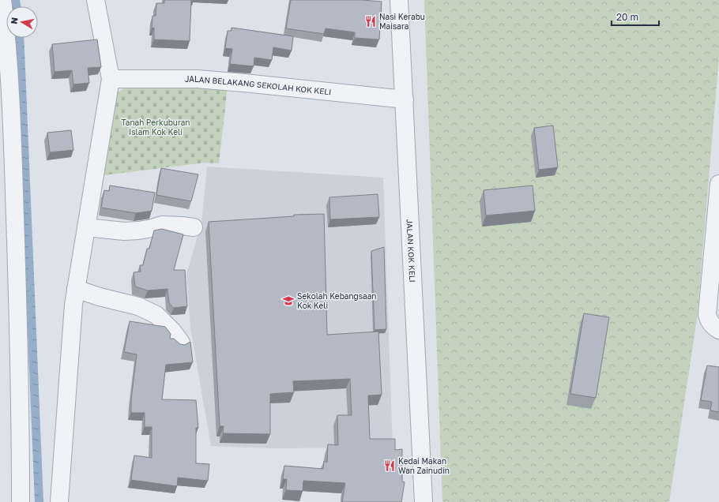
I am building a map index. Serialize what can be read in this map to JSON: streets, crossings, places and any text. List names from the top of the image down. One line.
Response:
{"streets":{"street":["JALAN BELAKANG SEKOLAH KOK KELI","JALAN KOK KELI"]},"crossings":[["JALAN BELAKANG SEKOLAH KOK KELI","JALAN KOK KELI"]],"parks":["Tanah Perkuburan Islam Kok Keli"],"places":{"restaurant":["Nasi Kerabu Maisara","Kedai Makan Wan Zainudin"],"school or university":["Sekolah Kebangsaan Kok Keli"]},"scale_bar":"20 m","north":"left"}
